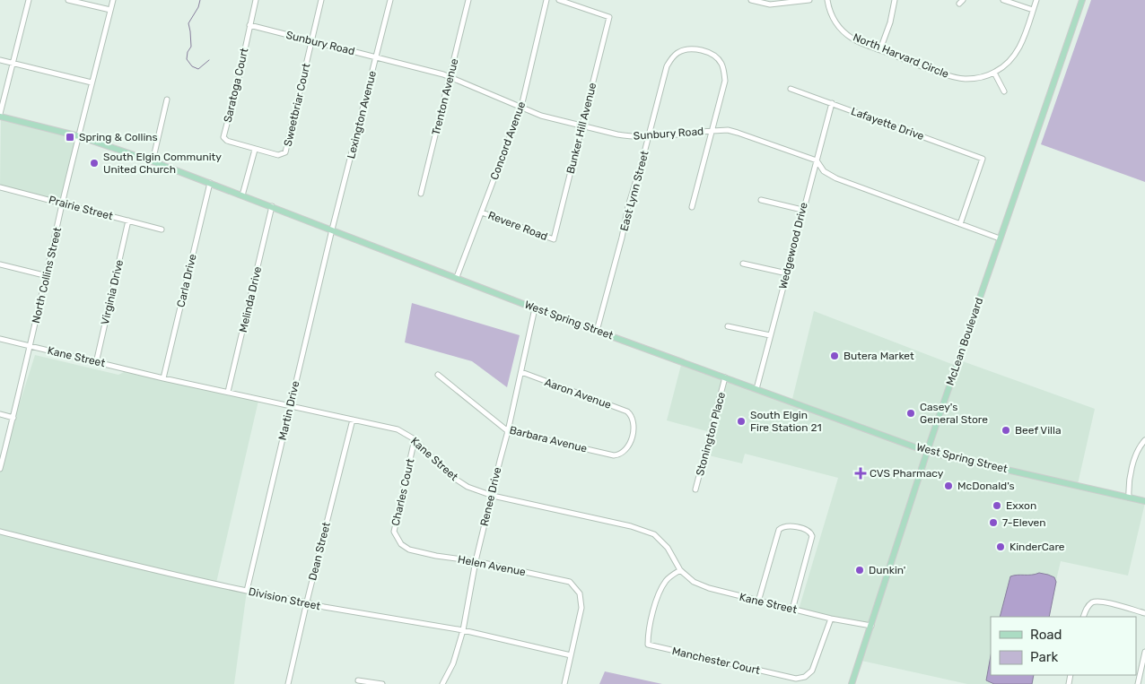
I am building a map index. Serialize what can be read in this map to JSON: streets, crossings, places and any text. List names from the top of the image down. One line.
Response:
{"streets":{"main road":["West Spring Street","McLean Boulevard"],"street":["Sunbury Road","North Harvard Circle","Saratoga Court","Trenton Avenue","Sweetbriar Court","Lexington Avenue","Lafayette Drive","Bunker Hill Avenue","Concord Avenue","East Lynn Street","Prairie Street","Revere Road","Wedgewood Drive","North Collins Street","Carla Drive","Virginia Drive","Melinda Drive","Kane Street","Aaron Avenue","Martin Drive","Stonington Place","Barbara Avenue","Charles Court","Renee Drive","Dean Street","Helen Avenue","Division Street","Manchester Court"]},"crossings":[["Sunbury Road","Saratoga Court"],["Sunbury Road","Trenton Avenue"],["Sunbury Road","Sweetbriar Court"],["Sunbury Road","Lexington Avenue"],["Sunbury Road","Lafayette Drive"],["Sunbury Road","Bunker Hill Avenue"],["Sunbury Road","Concord Avenue"],["Sunbury Road","East Lynn Street"],["Sunbury Road","Wedgewood Drive"],["Sunbury Road","McLean Boulevard"],["Saratoga Court","Sweetbriar Court"],["Lexington Avenue","West Spring Street"],["Lexington Avenue","Martin Drive"],["Lafayette Drive","Wedgewood Drive"],["Bunker Hill Avenue","Revere Road"],["Concord Avenue","Revere Road"],["Concord Avenue","West Spring Street"],["East Lynn Street","West Spring Street"],["Prairie Street","North Collins Street"],["Prairie Street","Virginia Drive"],["Wedgewood Drive","West Spring Street"],["North Collins Street","West Spring Street"],["North Collins Street","Kane Street"],["Carla Drive","West Spring Street"],["Carla Drive","Kane Street"],["Virginia Drive","Kane Street"],["Melinda Drive","West Spring Street"],["Melinda Drive","Kane Street"],["West Spring Street","McLean Boulevard"],["West Spring Street","Martin Drive"],["West Spring Street","Stonington Place"],["West Spring Street","Renee Drive"],["McLean Boulevard","Kane Street"],["Kane Street","Martin Drive"],["Kane Street","Charles Court"],["Kane Street","Renee Drive"],["Kane Street","Dean Street"],["Kane Street","Manchester Court"],["Aaron Avenue","Barbara Avenue"],["Aaron Avenue","Renee Drive"],["Martin Drive","Division Street"],["Barbara Avenue","Renee Drive"],["Charles Court","Helen Avenue"],["Renee Drive","Helen Avenue"],["Renee Drive","Division Street"],["Dean Street","Division Street"],["Helen Avenue","Division Street"]],"places":{"transit":["Spring & Collins"],"other":["South Elgin Community United Church","Butera Market","Casey's General Store","South Elgin Fire Station 21","Beef Villa","McDonald's","Exxon","7-Eleven","KinderCare","Dunkin'"],"health":["CVS Pharmacy"]},"legend":["Road","Park"]}
